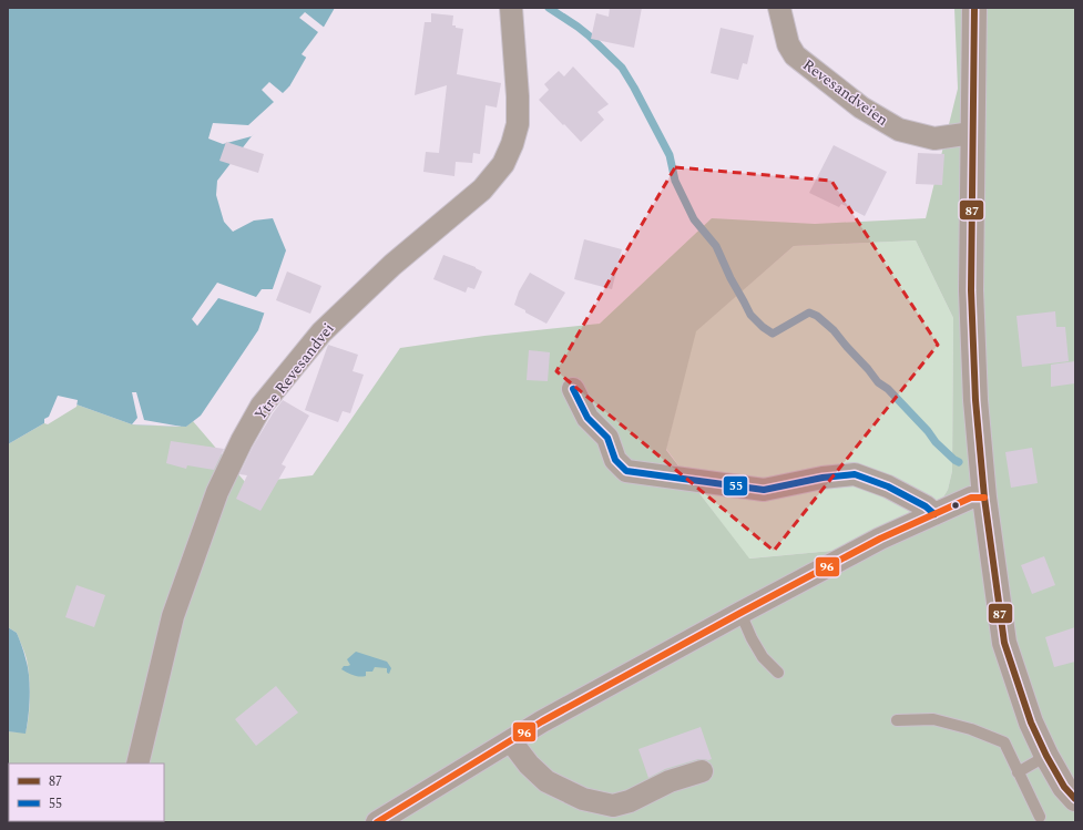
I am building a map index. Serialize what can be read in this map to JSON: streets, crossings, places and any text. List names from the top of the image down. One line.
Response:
{"streets":{"street":["Revesandveien","Ytre Revesandvei"]},"lines":["transit line 87","transit line 55","transit line 96"],"legend":["87","55"]}
